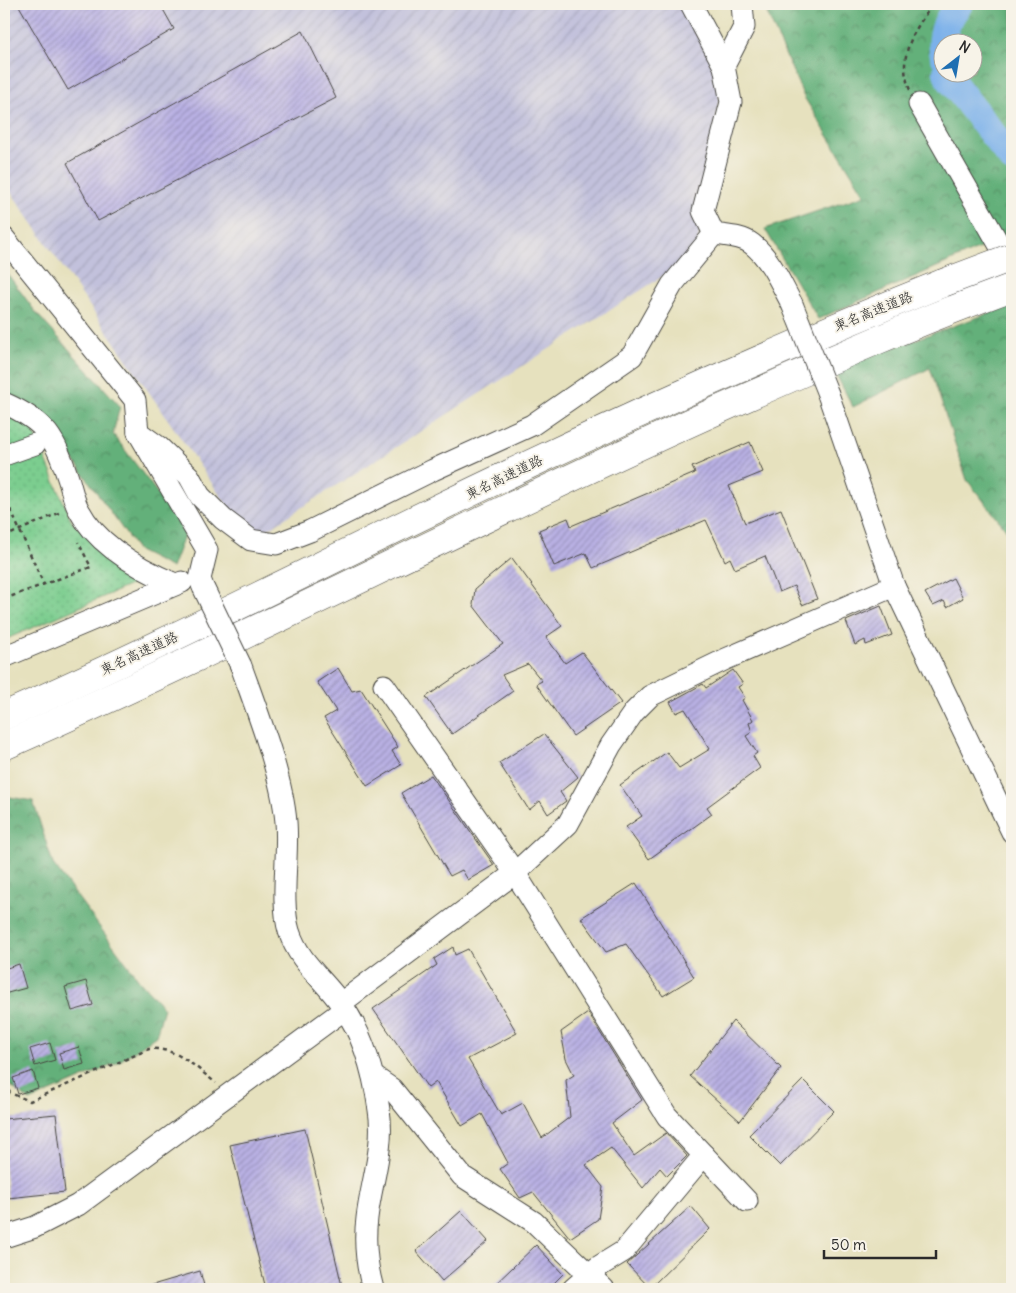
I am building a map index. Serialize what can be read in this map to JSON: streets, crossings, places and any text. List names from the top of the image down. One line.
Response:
{"streets":{"highway":["東名高速道路"]},"scale_bar":"50 m","north":"top right"}
